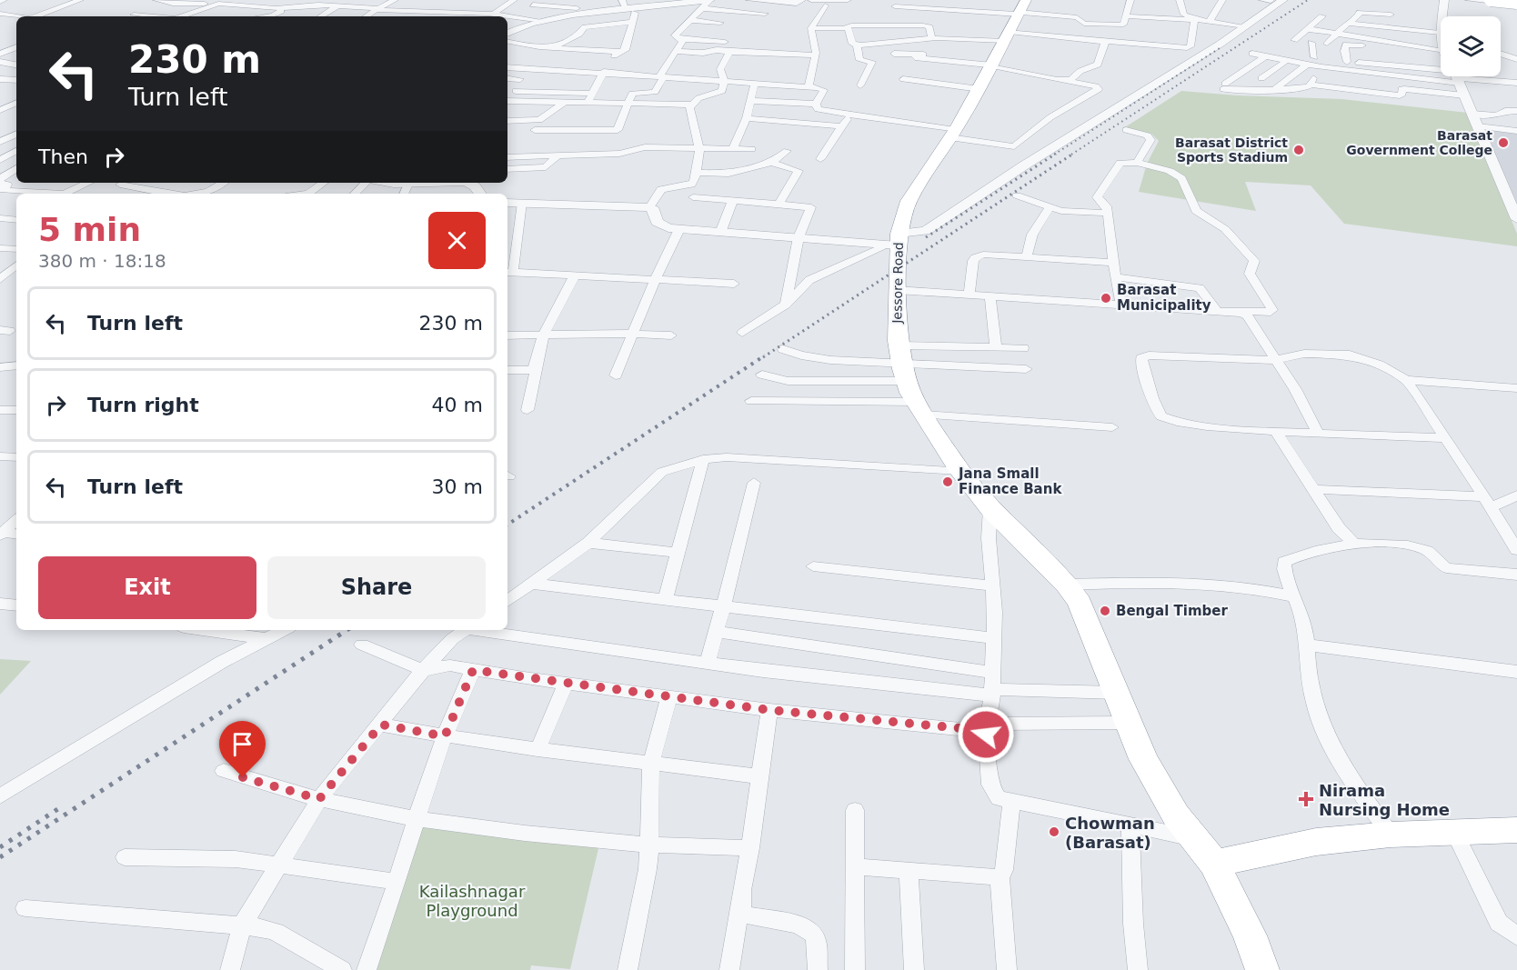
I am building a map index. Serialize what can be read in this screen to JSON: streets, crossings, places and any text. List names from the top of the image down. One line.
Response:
{"streets":{"highway":["Jessore Road"]},"parks":["Kailashnagar Playground"],"places":{"other":["Barasat Government College","Barasat District Sports Stadium","Barasat Municipality","Jana Small Finance Bank","Bengal Timber","Chowman (Barasat)"],"health":["Nirama Nursing Home"]},"page":{"turn":["230 m","Turn left"],"then":"Then","heading":["5 min","380 m · 18:18"],"list":[{"name":"Turn left","value":"230 m"},{"name":"Turn right","value":"40 m"},{"name":"Turn left","value":"30 m"}],"buttons":["Exit","Share"]}}
